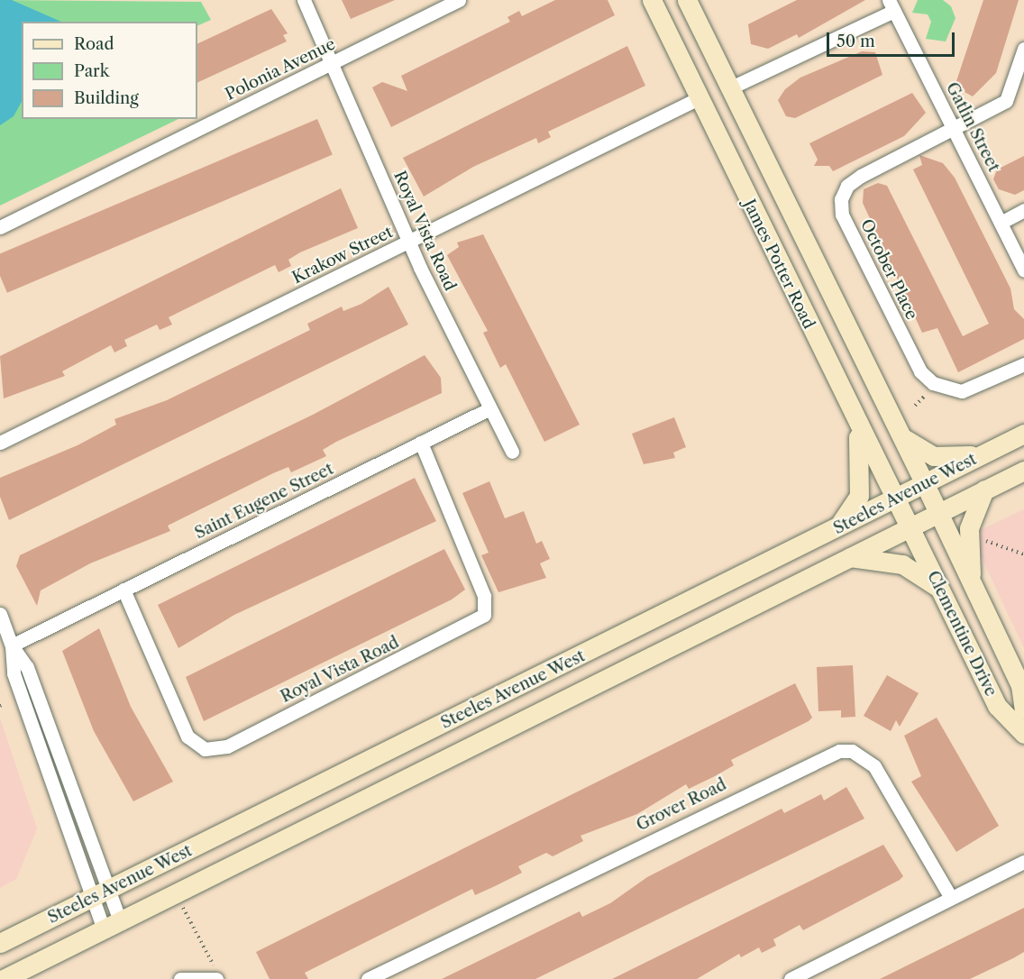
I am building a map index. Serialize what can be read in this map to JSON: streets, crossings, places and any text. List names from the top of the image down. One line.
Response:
{"streets":{"main road":["James Potter Road","Steeles Avenue West","Clementine Drive"],"street":["Polonia Avenue","Gatlin Street","Royal Vista Road","Krakow Street","October Place","Saint Eugene Street","Grover Road"]},"crossings":[["Polonia Avenue","Royal Vista Road"],["Gatlin Street","October Place"],["Royal Vista Road","Krakow Street"],["Royal Vista Road","Saint Eugene Street"],["Krakow Street","James Potter Road"],["James Potter Road","Steeles Avenue West"],["James Potter Road","Clementine Drive"],["Steeles Avenue West","Clementine Drive"]],"legend":["Road","Park","Building"],"scale_bar":"50 m"}
